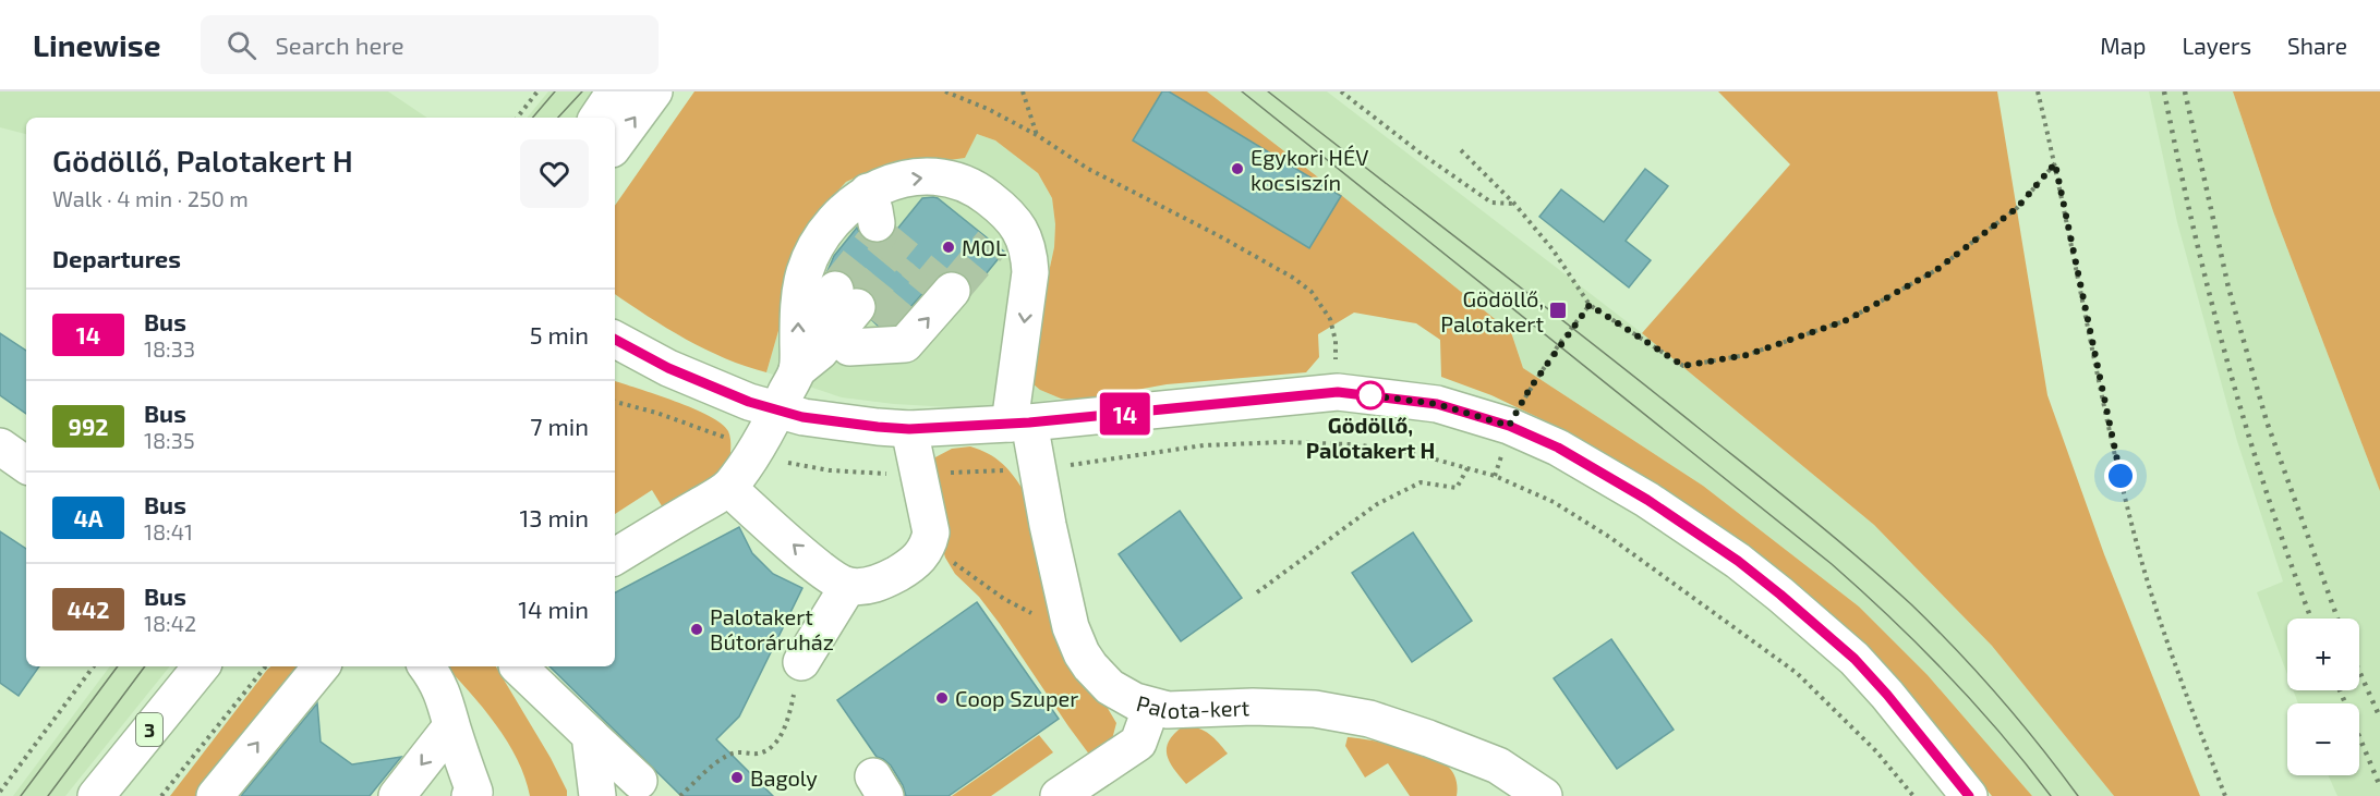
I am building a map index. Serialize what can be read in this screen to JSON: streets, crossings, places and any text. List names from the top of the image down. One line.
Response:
{"streets":{"main road":["Palota-kert","3"]},"places":{"other":["Egykori HÉV kocsiszín","MOL","Gödöllő, Palotakert H","Palotakert Bútoráruház","Coop Szuper","Bagoly"],"transit":["Gödöllő, Palotakert"]},"lines":["bus line 14"],"page":{"header":"Linewise","search":"Search here","nav":["Map","Layers","Share"],"on_map":"14","heading":[["Gödöllő, Palotakert H","Walk · 4 min · 250 m"],"Departures"],"list":[{"mark":"14","name":"Bus","note":"18:33","value":"5 min"},{"mark":"992","name":"Bus","note":"18:35","value":"7 min"},{"mark":"4A","name":"Bus","note":"18:41","value":"13 min"},{"mark":"442","name":"Bus","note":"18:42","value":"14 min"}],"map_buttons":["+","−"]}}
